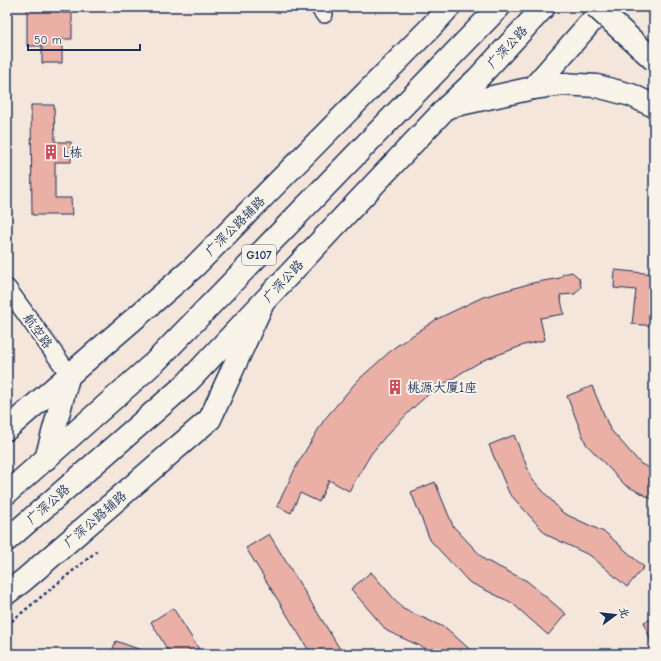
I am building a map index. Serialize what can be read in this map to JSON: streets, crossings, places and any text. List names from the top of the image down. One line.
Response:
{"streets":{"main road":["广深公路","广深公路辅路","G107"],"street":["航空路"]},"crossings":[["广深公路","广深公路辅路"],["广深公路辅路","航空路"]],"places":{"building":["L栋","桃源大厦1座"]},"scale_bar":"50 m","north":"right"}
